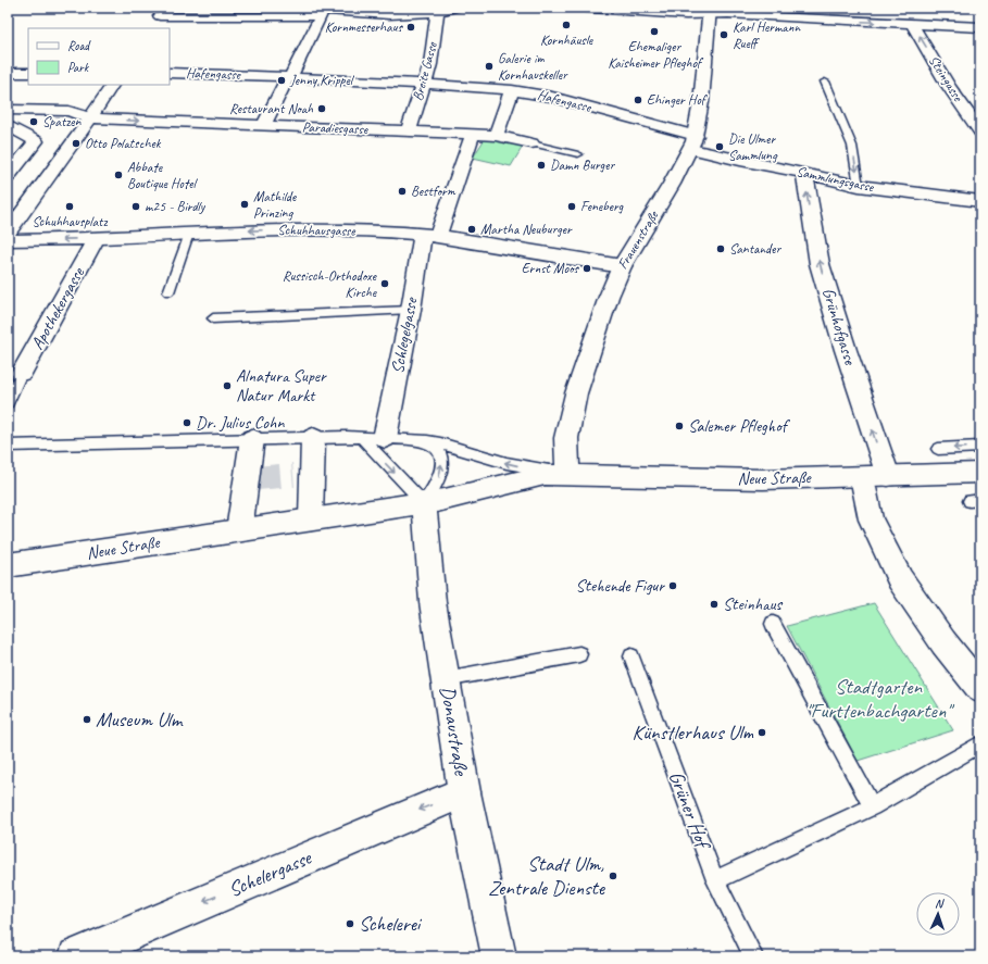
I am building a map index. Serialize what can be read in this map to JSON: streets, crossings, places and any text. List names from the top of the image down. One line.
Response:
{"streets":{"street":["Breite Gasse","Hafengasse","Steingasse","Paradiesgasse","Sammlungsgasse","Schuhhausgasse","Frauenstraße","Apothekergasse","Grünhofgasse","Schlegelgasse","Neue Straße","Donaustraße","Schelergasse"],"lane":["Grüner Hof"]},"crossings":[["Breite Gasse","Hafengasse"],["Breite Gasse","Paradiesgasse"],["Hafengasse","Sammlungsgasse"],["Hafengasse","Frauenstraße"],["Paradiesgasse","Schlegelgasse"],["Sammlungsgasse","Frauenstraße"],["Sammlungsgasse","Grünhofgasse"],["Schuhhausgasse","Frauenstraße"],["Schuhhausgasse","Apothekergasse"],["Schuhhausgasse","Schlegelgasse"],["Frauenstraße","Neue Straße"],["Grünhofgasse","Neue Straße"],["Schlegelgasse","Neue Straße"],["Neue Straße","Donaustraße"],["Donaustraße","Schelergasse"]],"one_way":["Steingasse","Schuhhausgasse","Grünhofgasse","Schelergasse"],"parks":["Stadtgarten \"Furttenbachgarten\""],"places":["Kornhäusle","Kornmesserhaus","Ehemaliger Kaisheimer Pfleghof","Karl Hermann Rueff","Galerie im Kornhauskeller","Jenny Krippel","Ehinger Hof","Restaurant Noah","Spatzen","Otto Polatschek","Die Ulmer Sammlung","Damn Burger","Abbate Boutique Hotel","Bestform","Mathilde Prinzing","Schuhhausplatz","m25 - Birdly","Feneberg","Martha Neuburger","Santander","Ernst Moos","Russisch-Orthodoxe Kirche","Alnatura Super Natur Markt","Dr. Julius Cohn","Salemer Pfleghof","Stehende Figur","Steinhaus","Museum Ulm","Künstlerhaus Ulm","Stadt Ulm, Zentrale Dienste","Schelerei"],"legend":["Road","Park"],"north":"top"}
